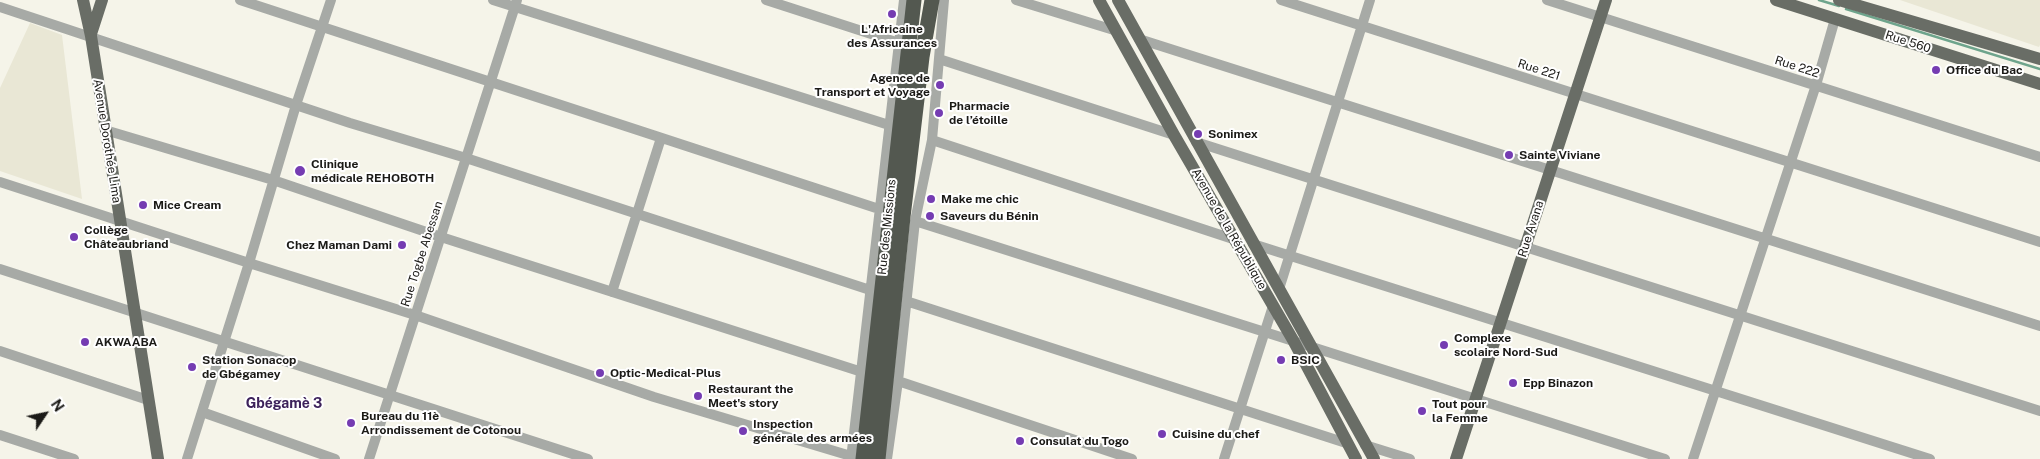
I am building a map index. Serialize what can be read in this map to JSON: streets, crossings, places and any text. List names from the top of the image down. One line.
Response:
{"streets":{"highway":["Rue des Missions"],"main road":["Rue 560","Avenue Dorothée Lima","Avenue de la République","Rue Avana"],"street":["Rue 222","Rue 221","Rue Togbe Abessan"]},"crossings":[["Rue 222","Rue Avana"],["Rue 221","Rue Avana"]],"districts":["Gbégamè 3"],"places":["L'Africaine des Assurances","Office du Bac","Agence de Transport et Voyage","Pharmacie de l’étoille","Sonimex","Sainte Viviane","Clinique médicale REHOBOTH","Make me chic","Mice Cream","Saveurs du Bénin","Collège Châteaubriand","Chez Maman Dami","AKWAABA","Complexe scolaire Nord-Sud","BSIC","Station Sonacop de Gbégamey","Optic-Medical-Plus","Epp Binazon","Restaurant the Meet's story","Tout pour la Femme","Bureau du 11è Arrondissement de Cotonou","Inspection générale des armées","Cuisine du chef","Consulat du Togo"],"north":"top right"}
